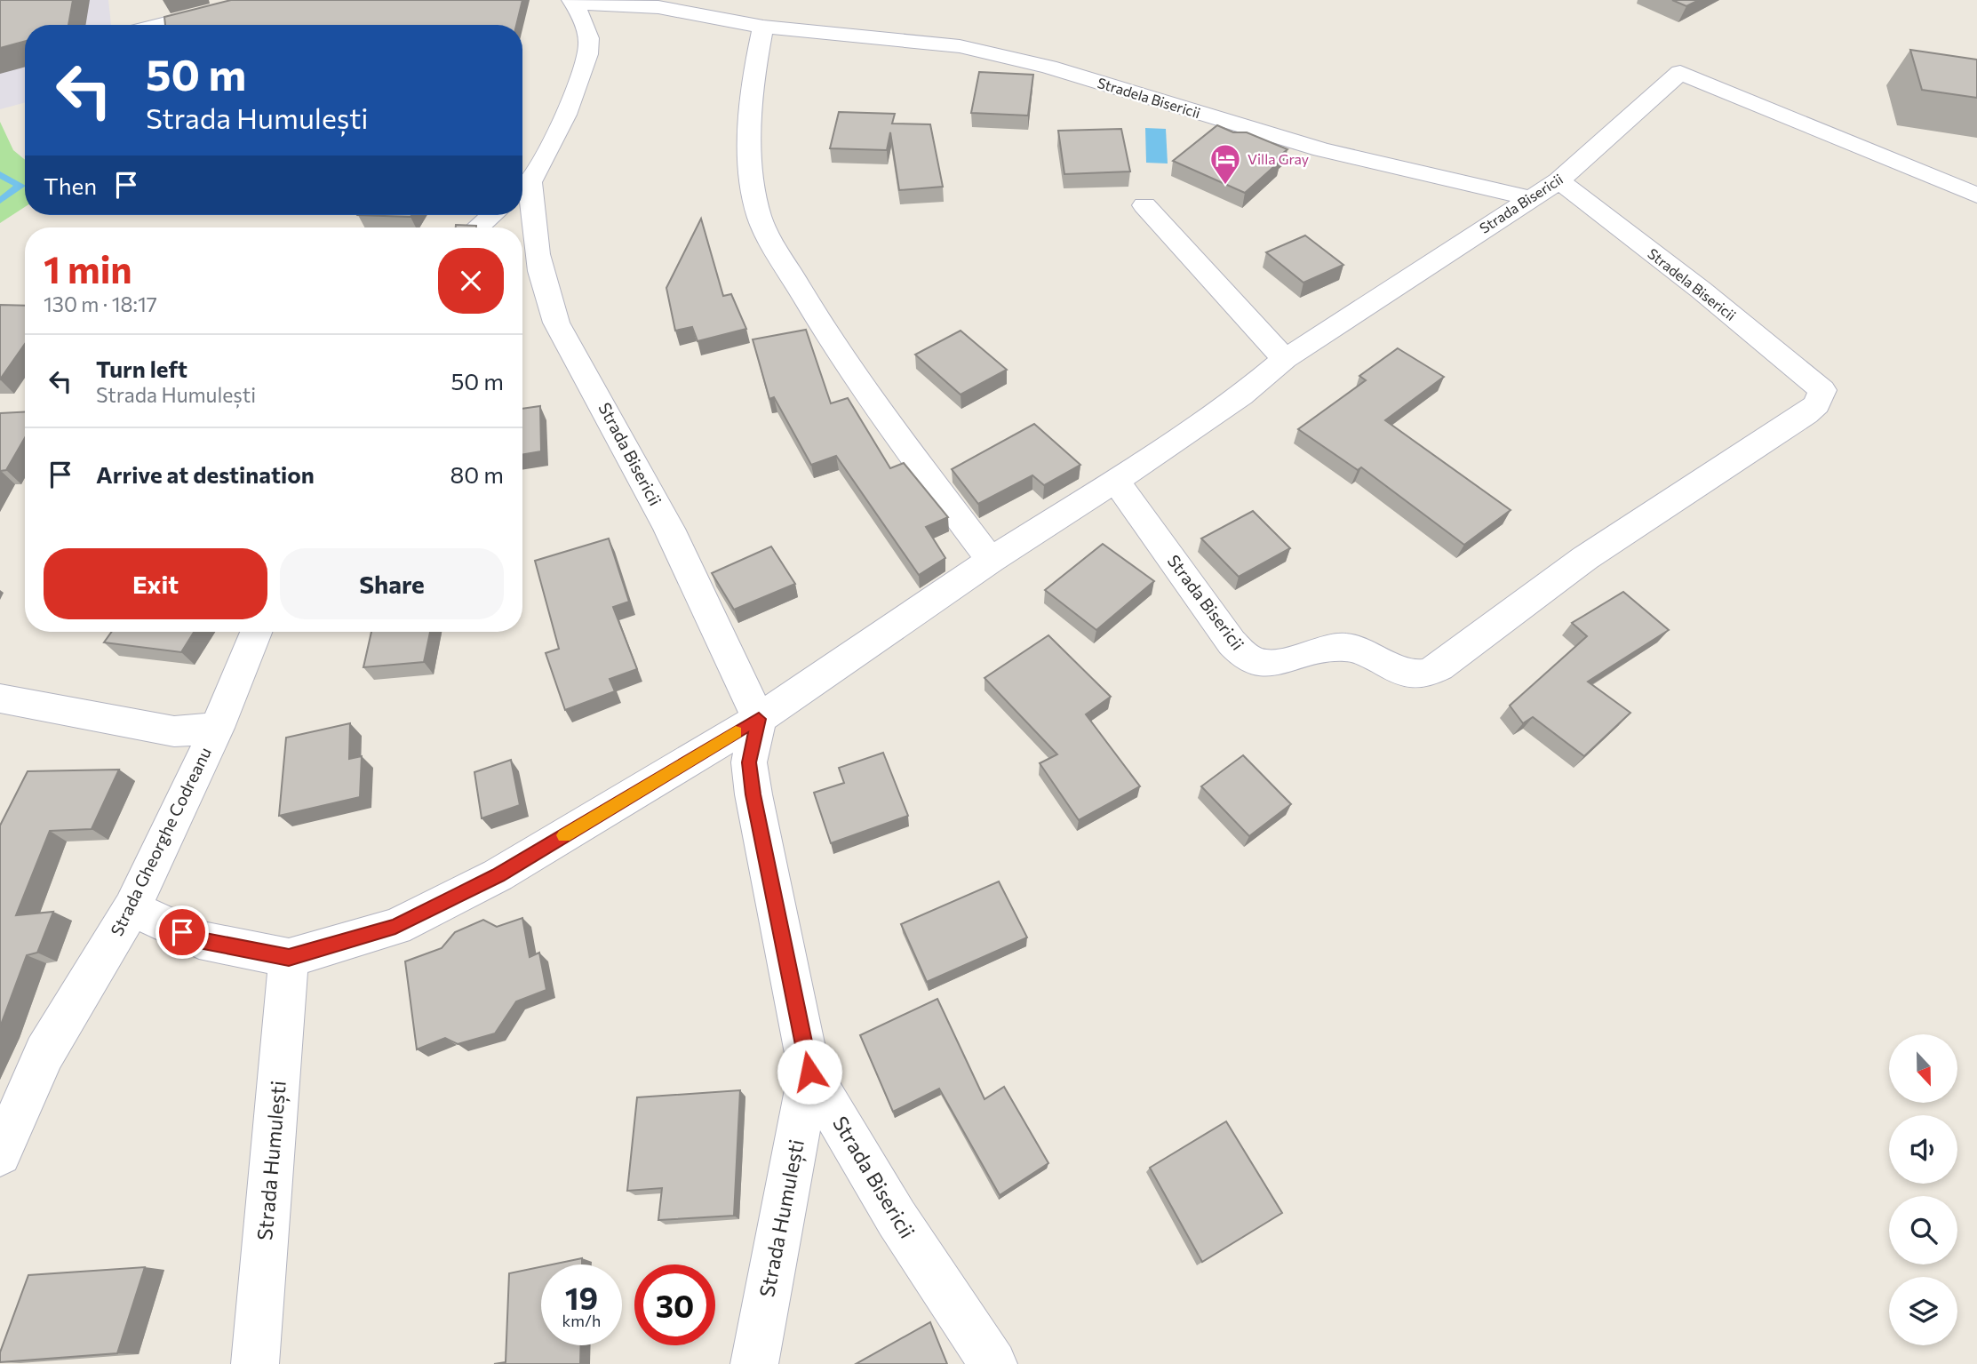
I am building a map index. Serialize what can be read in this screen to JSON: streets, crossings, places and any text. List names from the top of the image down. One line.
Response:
{"streets":{"street":["Stradela Bisericii","Strada Bisericii","Strada Gheorghe Codreanu","Strada Humulești"]},"crossings":[["Stradela Bisericii","Strada Bisericii"],["Strada Bisericii","Strada Humulești"]],"places":{"hotel":["Villa Gray"]},"north":"bottom","page":{"turn":["50 m","Strada Humulești"],"then":"Then","heading":["1 min","130 m · 18:17"],"list":[{"name":"Turn left","note":"Strada Humulești","value":"50 m"},{"name":"Arrive at destination","value":"80 m"}],"buttons":["Exit","Share"],"speed":"19 km/h","limit":"30"}}
